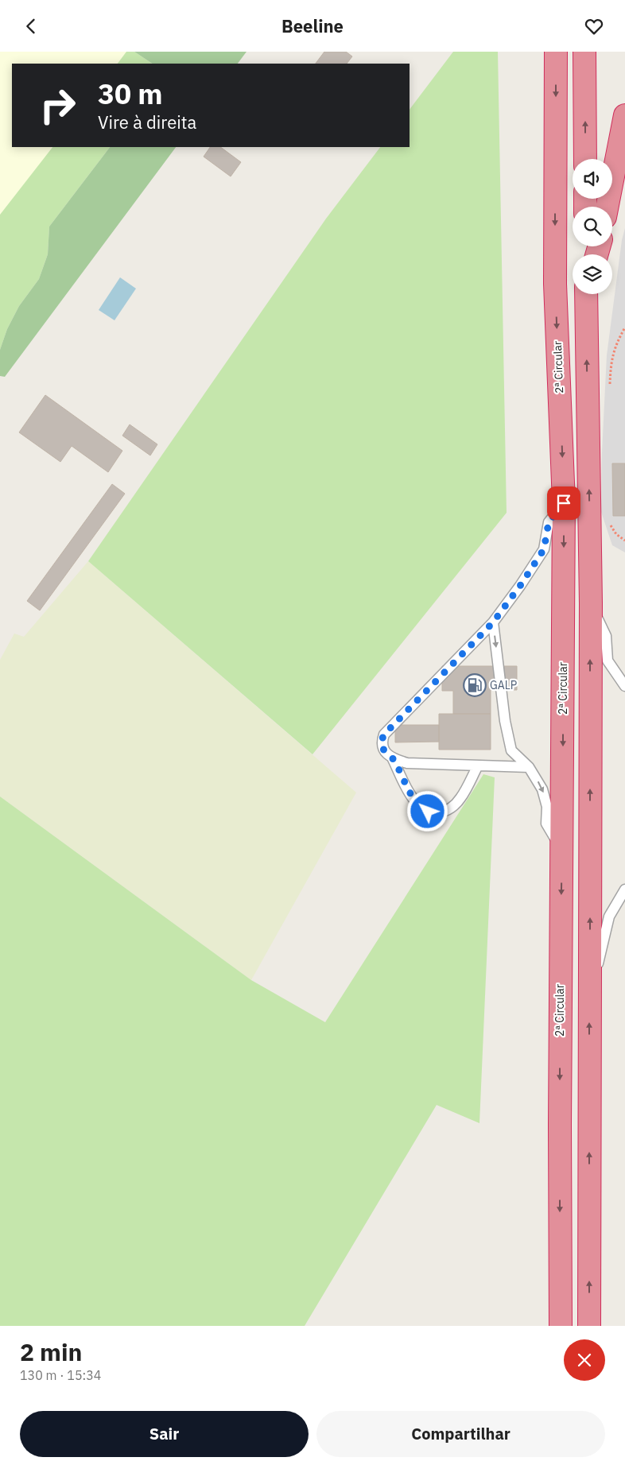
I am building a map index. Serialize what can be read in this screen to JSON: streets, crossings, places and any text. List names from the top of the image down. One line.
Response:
{"streets":{"highway":["2ª Circular"]},"places":{"fuel station":["GALP"]},"page":{"header":"Beeline","turn":["30 m","Vire à direita"],"heading":["2 min","130 m · 15:34"],"buttons":["Sair","Compartilhar"]}}
